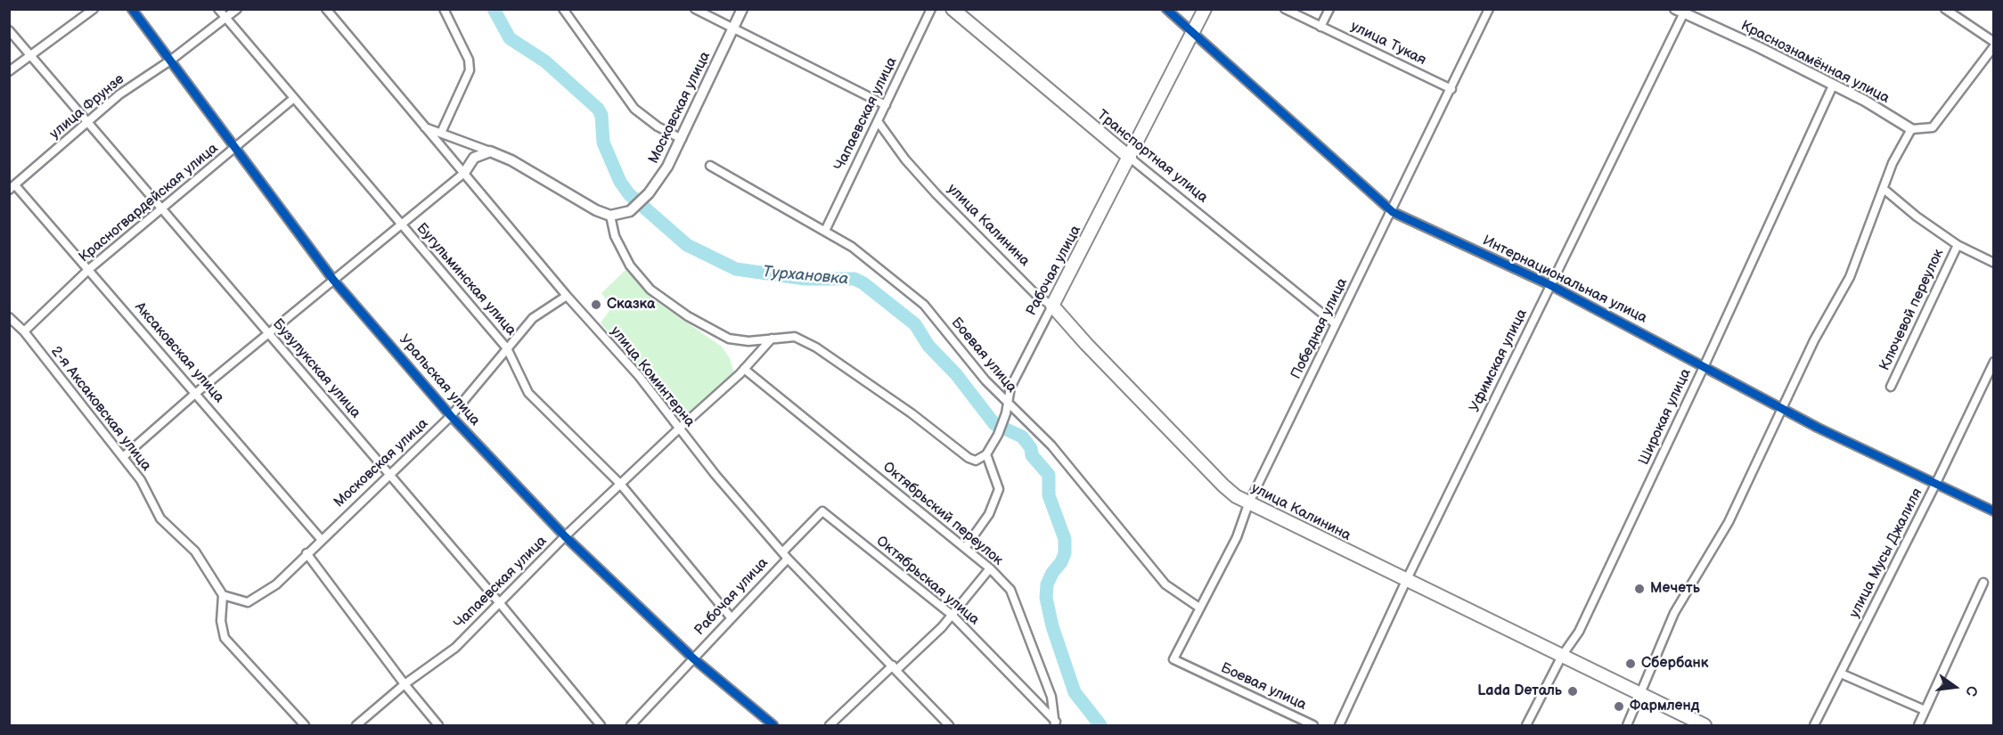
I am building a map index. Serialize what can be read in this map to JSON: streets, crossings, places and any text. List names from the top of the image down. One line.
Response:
{"streets":{"main road":["Транспортная улица","улица Калинина","Рабочая улица"],"street":["улица Тукая","Краснознамённая улица","улица Фрунзе","Московская улица","Чапаевская улица","Красногвардейская улица","Бугульминская улица","Интернациональная улица","Ключевой переулок","Победная улица","Аксаковская улица","Боевая улица","Уфимская улица","Бузулукская улица","улица Коминтерна","Уральская улица","2-я Аксаковская улица","Широкая улица","Октябрьский переулок","улица Мусы Джалиля","Октябрьская улица"]},"crossings":[["улица Тукая","Победная улица"],["Краснознамённая улица","Уфимская улица"],["Краснознамённая улица","Широкая улица"],["улица Фрунзе","Бугульминская улица"],["улица Фрунзе","Аксаковская улица"],["улица Фрунзе","Бузулукская улица"],["улица Фрунзе","Уральская улица"],["Московская улица","Бугульминская улица"],["Московская улица","Аксаковская улица"],["Московская улица","Бузулукская улица"],["Московская улица","улица Коминтерна"],["Московская улица","Уральская улица"],["Московская улица","2-я Аксаковская улица"],["Чапаевская улица","улица Калинина"],["Чапаевская улица","Бугульминская улица"],["Чапаевская улица","Боевая улица"],["Чапаевская улица","Бузулукская улица"],["Чапаевская улица","улица Коминтерна"],["Чапаевская улица","Уральская улица"],["Чапаевская улица","Октябрьский переулок"],["Транспортная улица","Рабочая улица"],["Транспортная улица","Победная улица"],["Красногвардейская улица","Бугульминская улица"],["Красногвардейская улица","Аксаковская улица"],["Красногвардейская улица","Бузулукская улица"],["Красногвардейская улица","Уральская улица"],["Красногвардейская улица","2-я Аксаковская улица"],["улица Калинина","Рабочая улица"],["улица Калинина","Победная улица"],["улица Калинина","Уфимская улица"],["улица Калинина","Широкая улица"],["Рабочая улица","Бугульминская улица"],["Рабочая улица","Интернациональная улица"],["Рабочая улица","Боевая улица"],["Рабочая улица","улица Коминтерна"],["Рабочая улица","Уральская улица"],["Рабочая улица","Октябрьская улица"],["Интернациональная улица","Победная улица"],["Интернациональная улица","Уфимская улица"],["Интернациональная улица","Широкая улица"],["Интернациональная улица","улица Мусы Джалиля"],["Победная улица","Боевая улица"],["Октябрьский переулок","Октябрьская улица"]],"water":["Турхановка"],"places":["Сказка","Мечеть","Сбербанк","Lada Dеталь","Фармленд"],"north":"right"}
